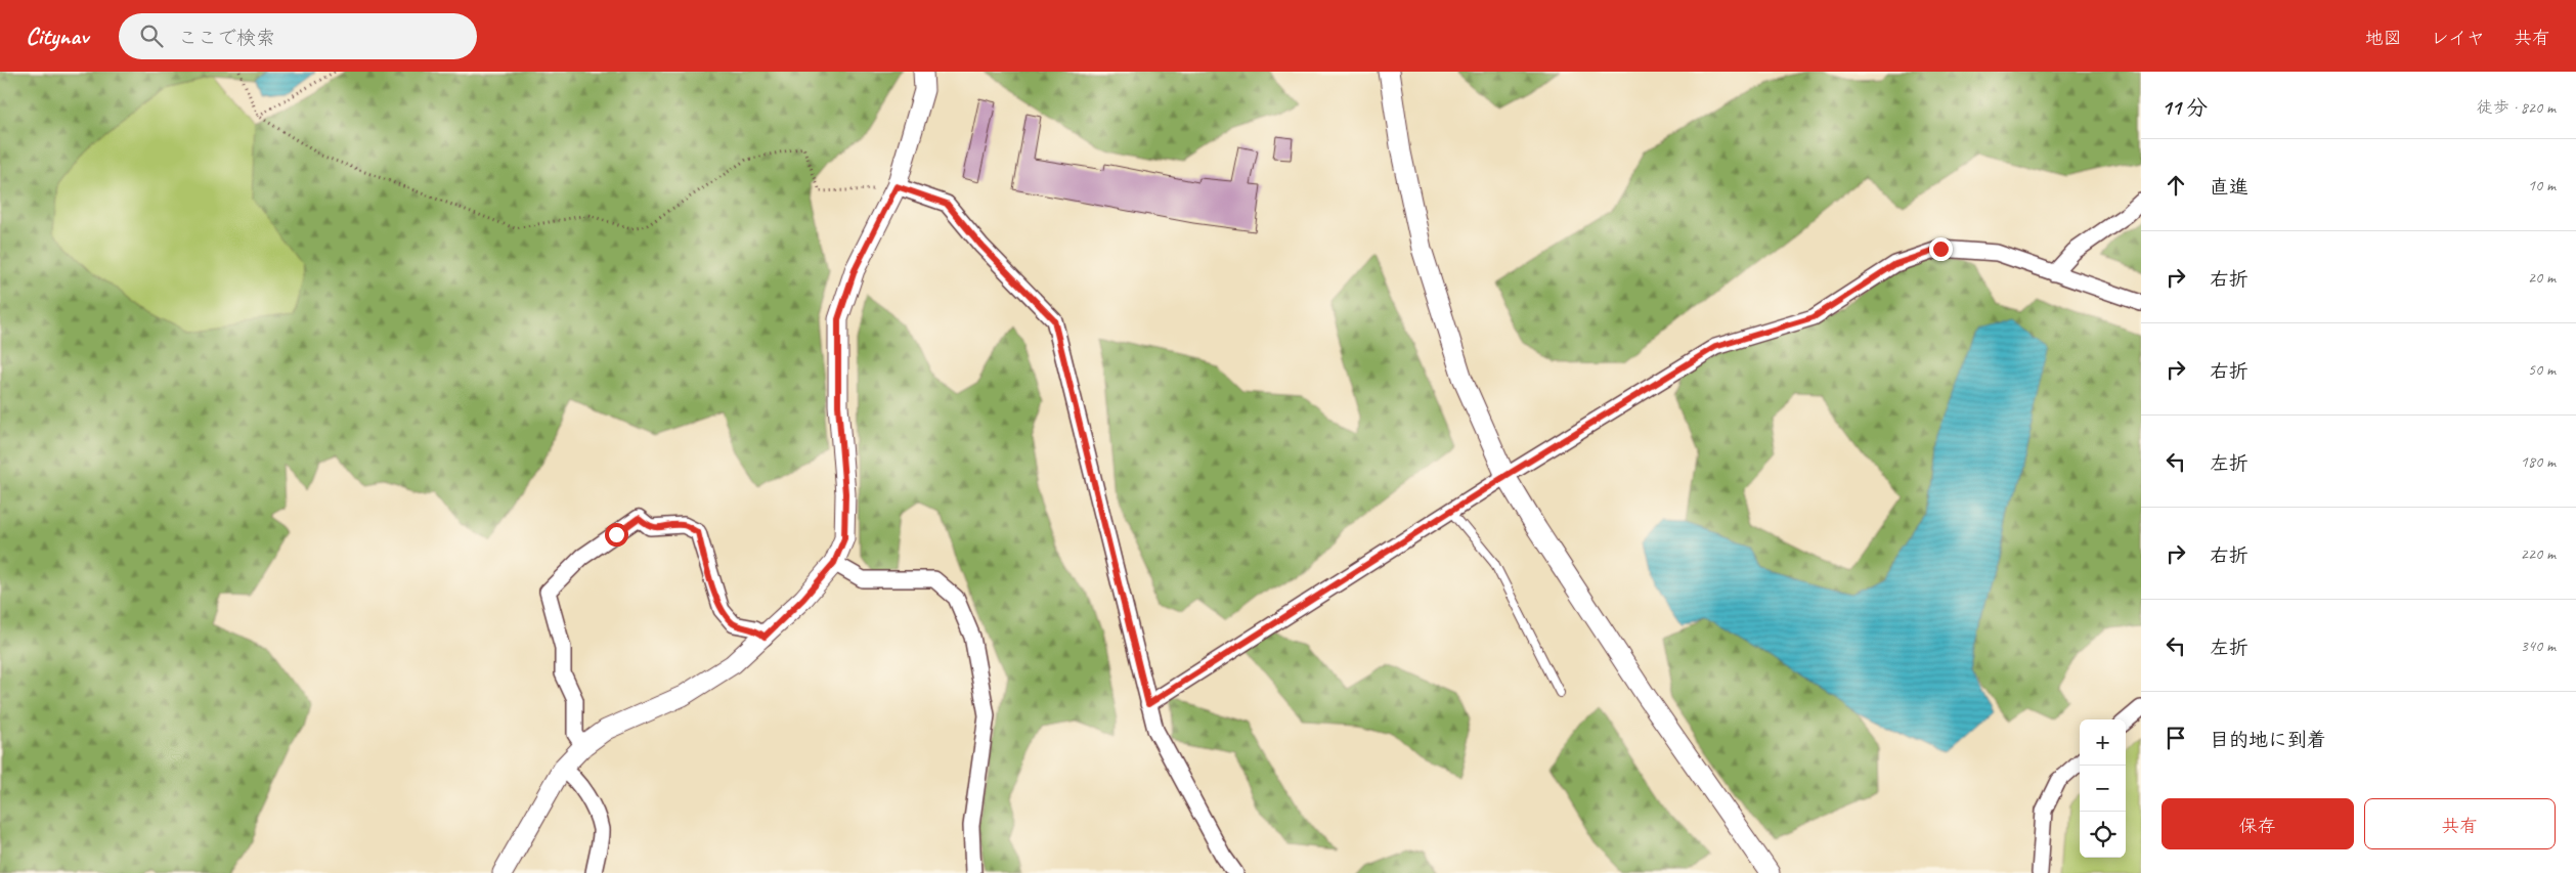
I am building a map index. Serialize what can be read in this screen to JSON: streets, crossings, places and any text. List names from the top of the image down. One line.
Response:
{"page":{"header":"Citynav","search":"ここで検索","nav":["地図","レイヤ","共有"],"heading":["11 分","徒歩 · 820 m"],"list":[["直進","10 m"],["右折","20 m"],["右折","50 m"],["左折","180 m"],["右折","220 m"],["左折","340 m"],"目的地に到着"],"map_buttons":["+","−"],"buttons":["保存","共有"]}}
